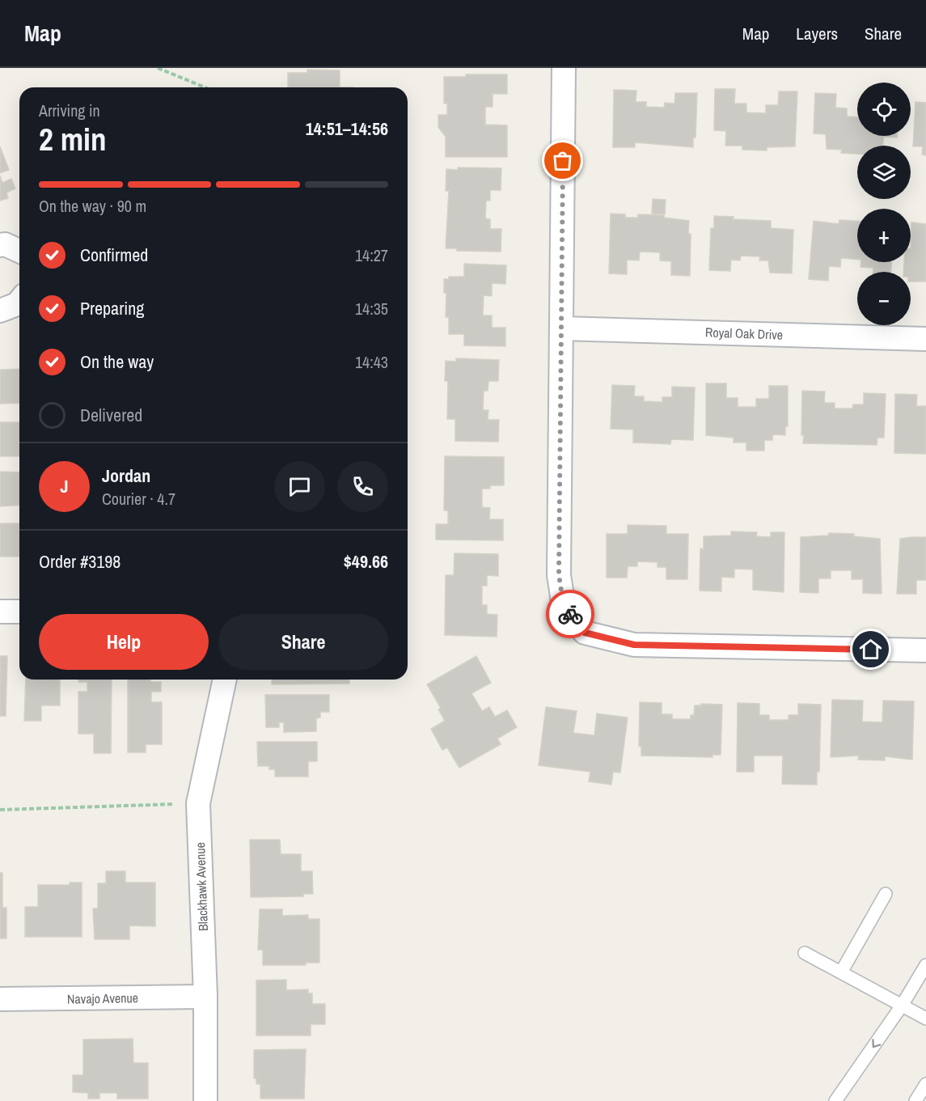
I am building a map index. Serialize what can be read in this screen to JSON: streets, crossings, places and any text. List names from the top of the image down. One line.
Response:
{"streets":{"street":["Royal Oak Drive","Blackhawk Avenue","Navajo Avenue"]},"crossings":[["Blackhawk Avenue","Navajo Avenue"]],"page":{"header":"Map","nav":["Map","Layers","Share"],"map_buttons":["+","−"],"heading":["2 min","Arriving in","14:51–14:56"],"panel":["Jordan","Courier · 4.7","Order #3198","$49.66"],"bar":"On the way · 90 m","list":[["Confirmed","14:27"],["Preparing","14:35"],["On the way","14:43"],"Delivered"],"round":"J","buttons":["Help","Share"]}}
